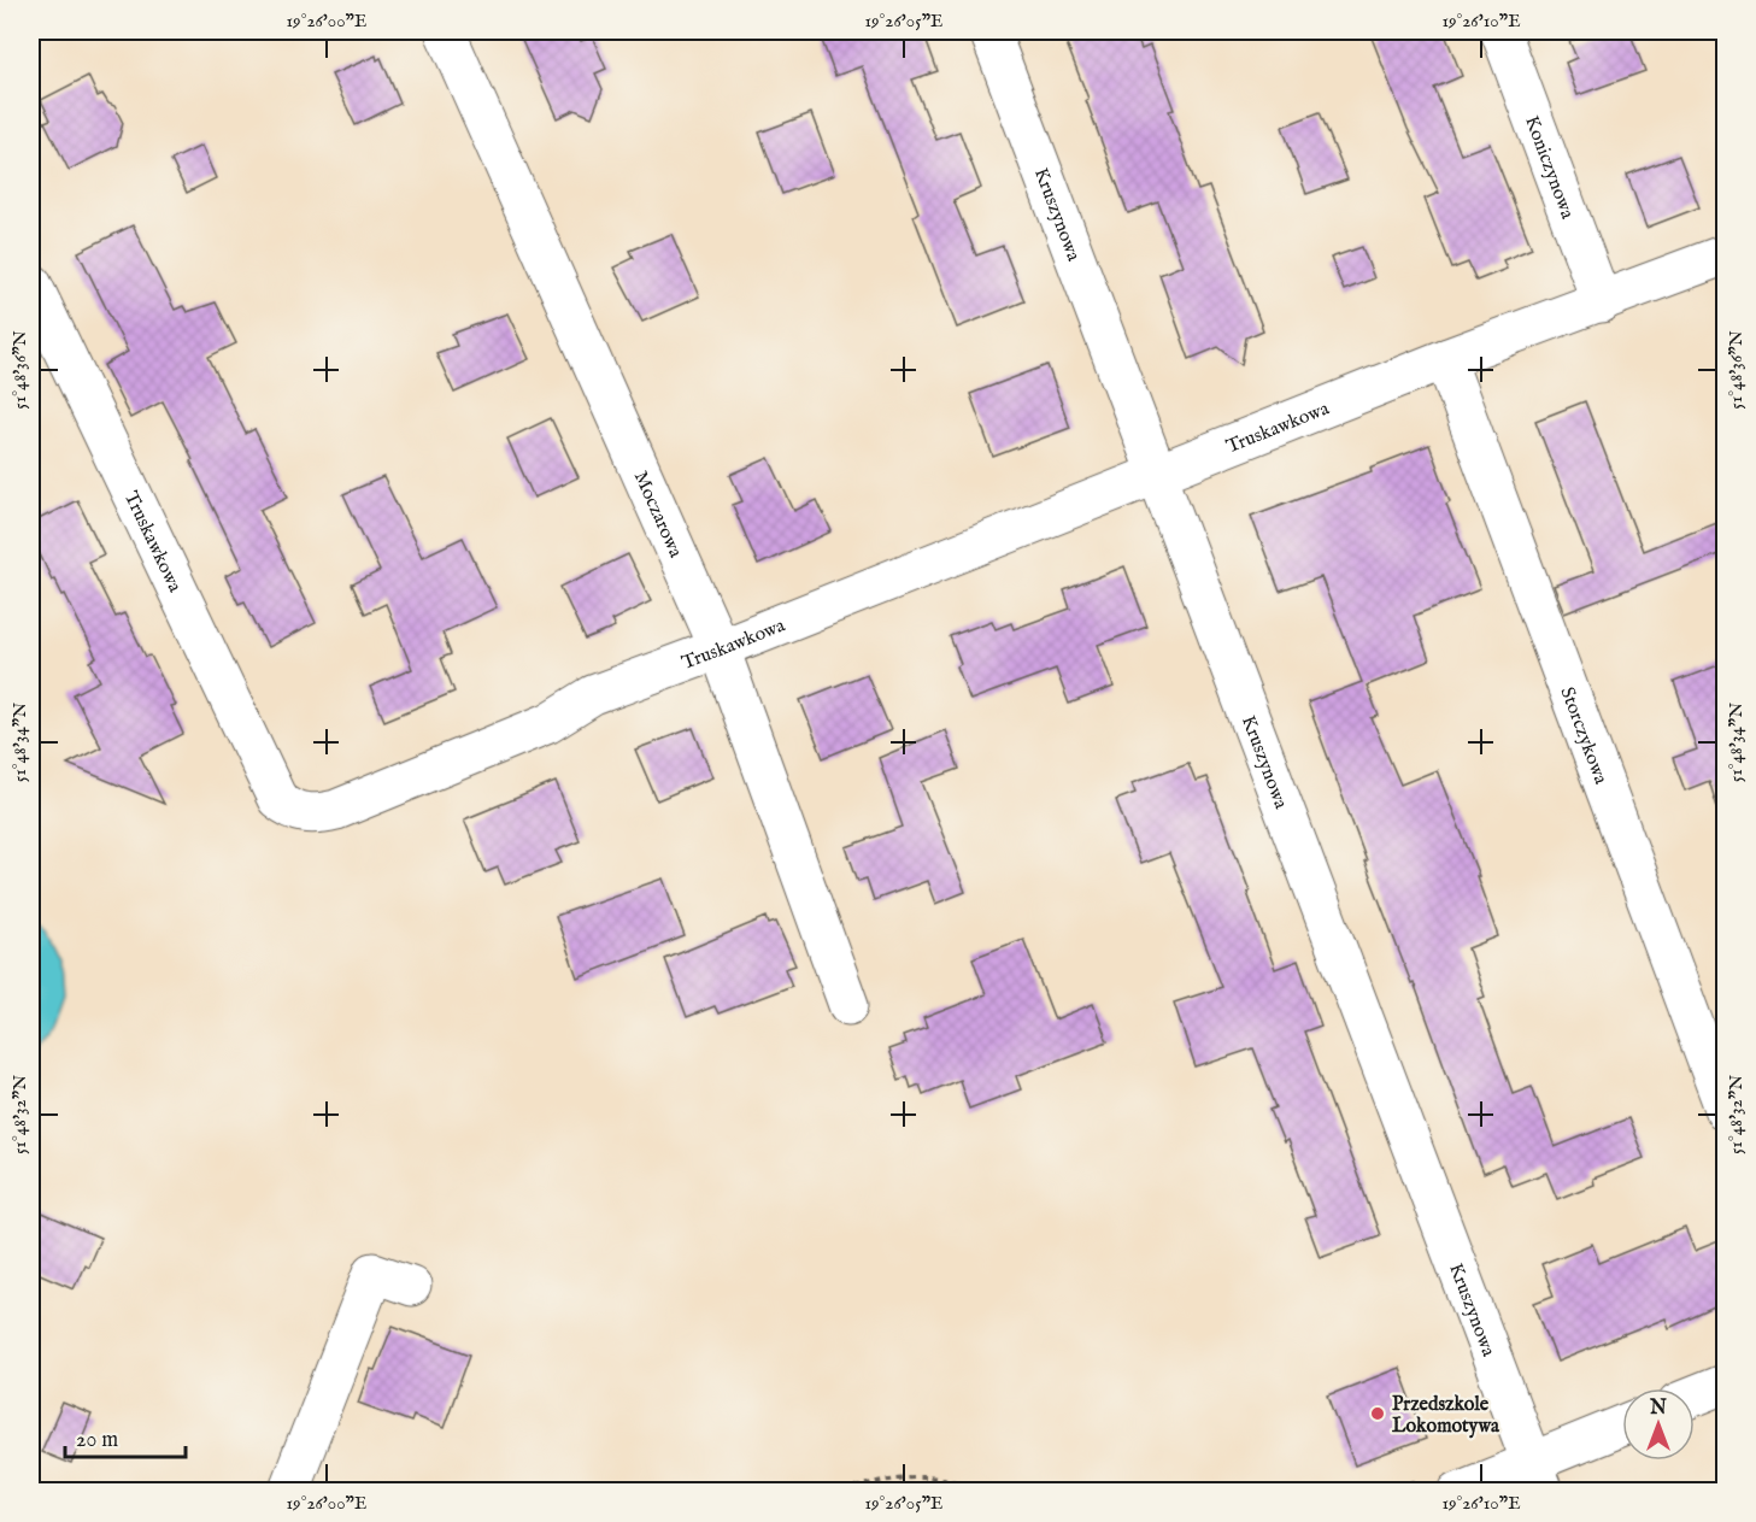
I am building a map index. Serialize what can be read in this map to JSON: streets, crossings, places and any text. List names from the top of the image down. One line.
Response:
{"streets":{"street":["Koniczynowa","Kruszynowa","Truskawkowa","Moczarowa","Storczykowa"]},"crossings":[["Koniczynowa","Truskawkowa"],["Kruszynowa","Truskawkowa"],["Truskawkowa","Moczarowa"],["Truskawkowa","Storczykowa"]],"places":["Przedszkole Lokomotywa"],"scale_bar":"20 m","north":"top","coordinates":["19°26'00\"E","19°26'05\"E","19°26'10\"E","51°48'36\"N","51°48'34\"N","51°48'32\"N"]}
